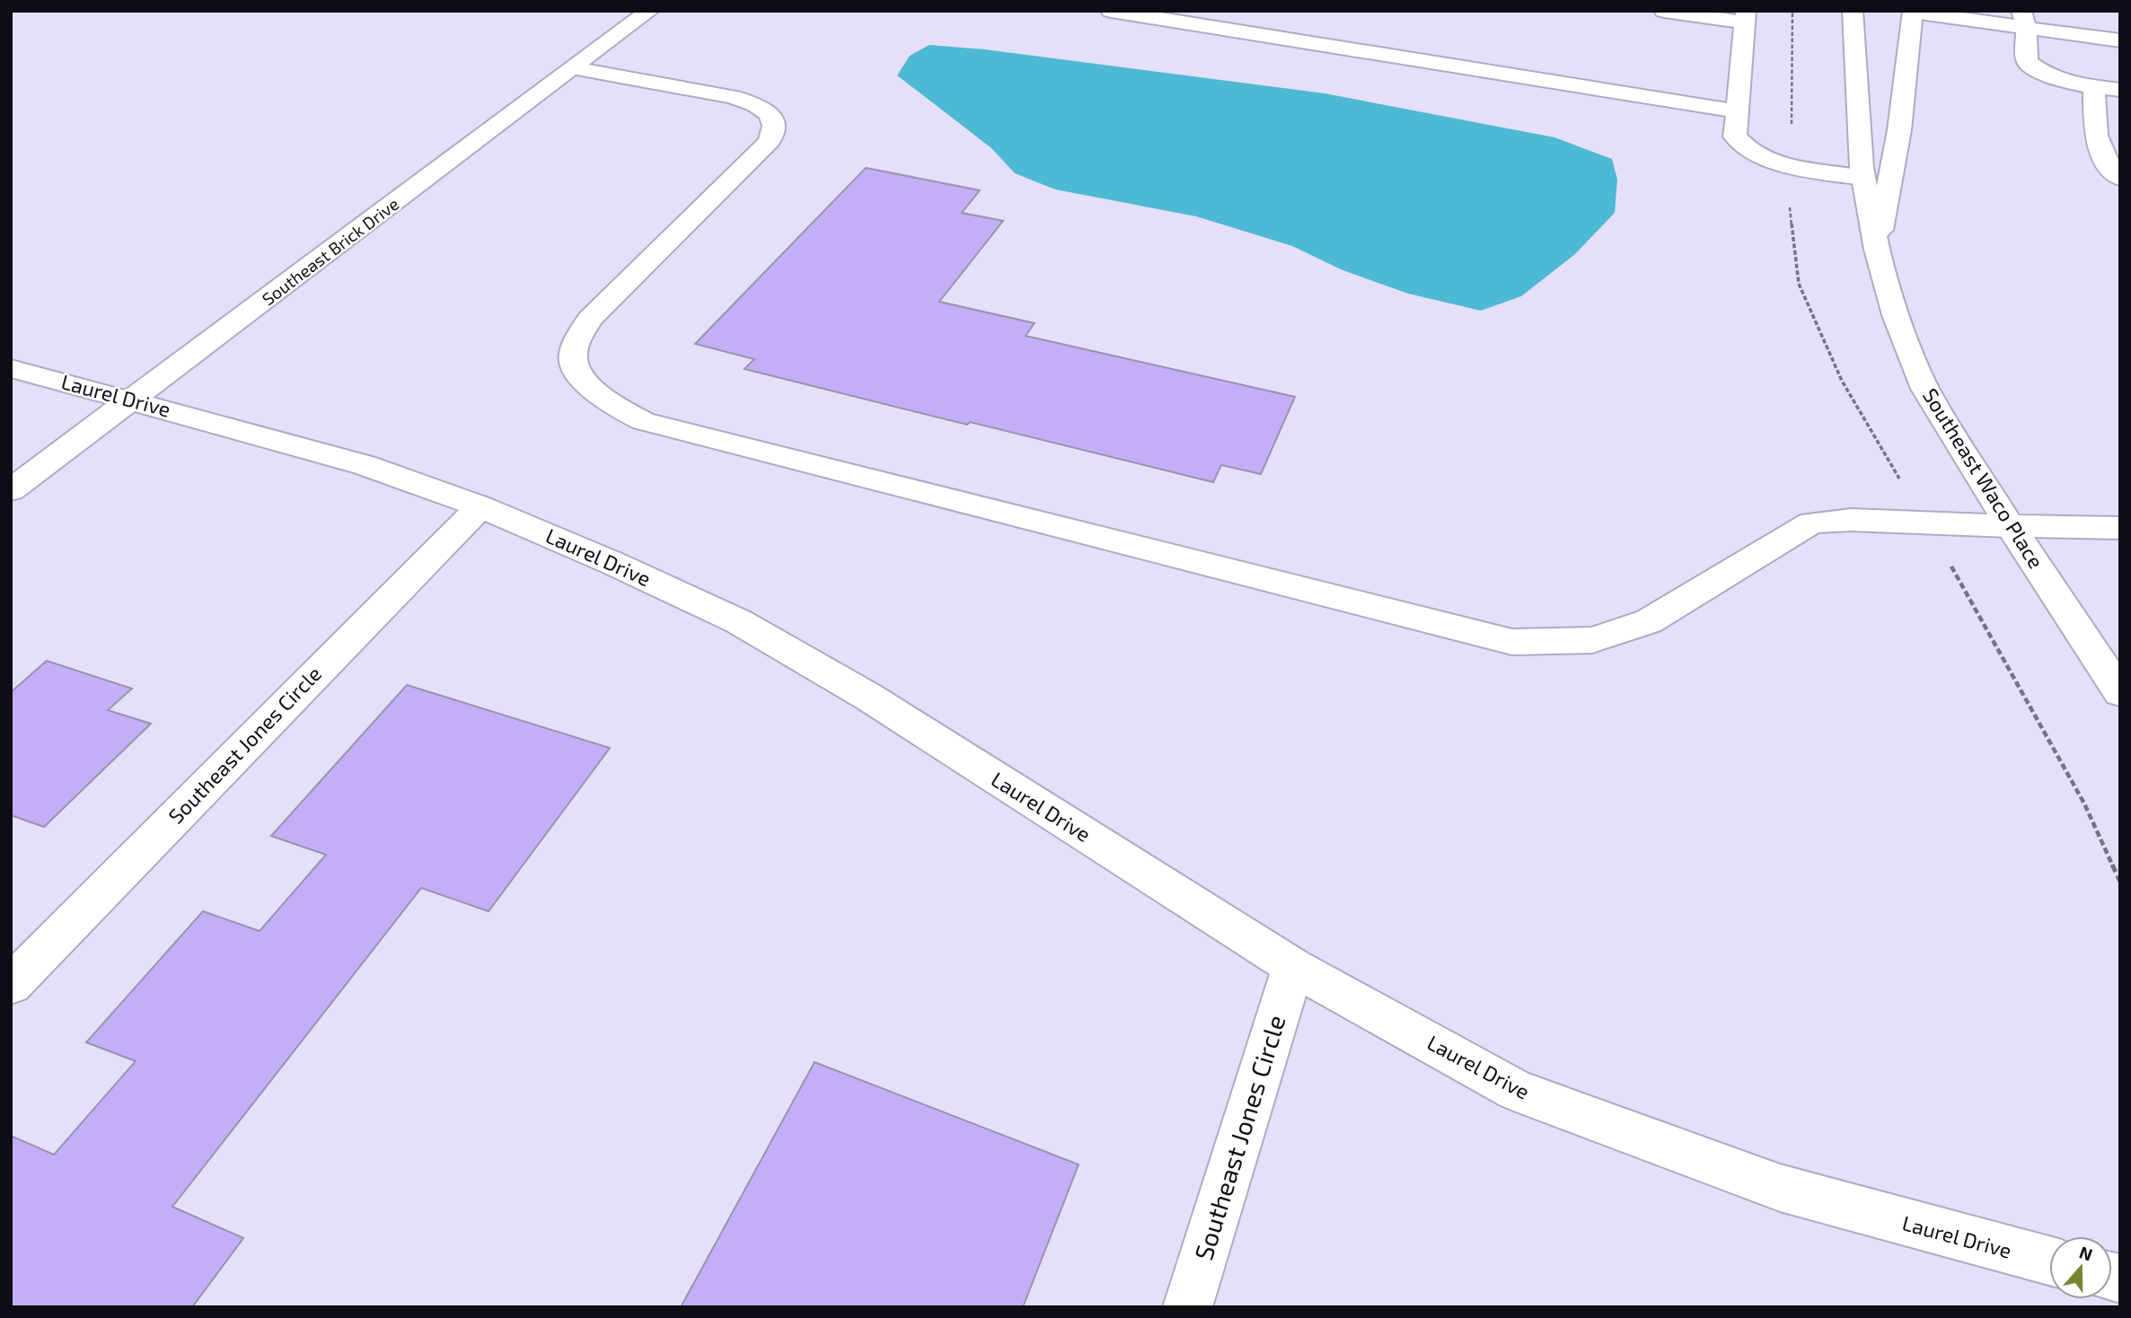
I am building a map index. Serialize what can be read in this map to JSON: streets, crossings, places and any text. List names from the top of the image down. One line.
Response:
{"streets":{"street":["Southeast Brick Drive","Laurel Drive","Southeast Waco Place","Southeast Jones Circle"]},"crossings":[["Southeast Brick Drive","Laurel Drive"],["Laurel Drive","Southeast Jones Circle"]],"north":"top"}
